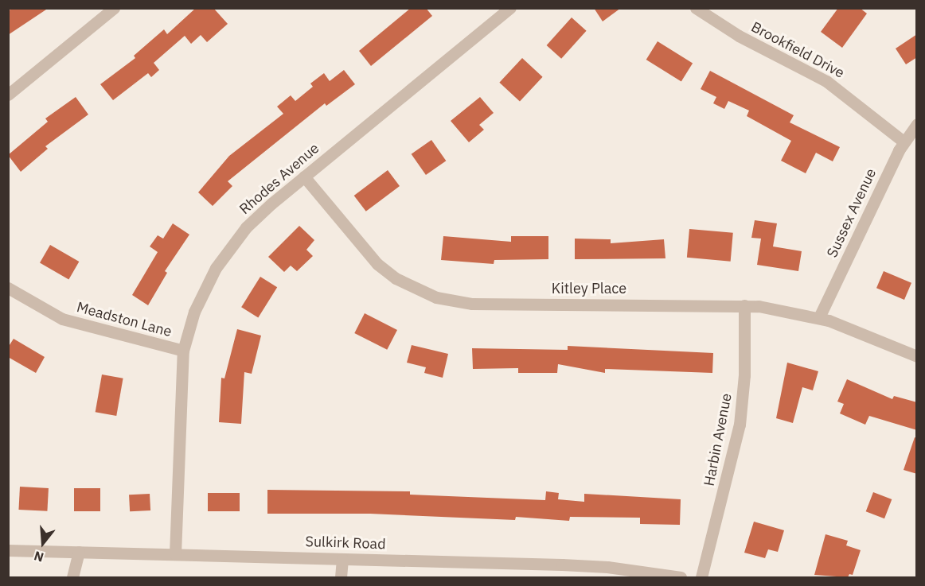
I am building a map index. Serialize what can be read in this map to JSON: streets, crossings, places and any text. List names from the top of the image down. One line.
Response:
{"streets":{"street":["Brookfield Drive","Rhodes Avenue","Sussex Avenue","Kitley Place","Meadston Lane","Harbin Avenue","Sulkirk Road"]},"crossings":[["Brookfield Drive","Sussex Avenue"],["Rhodes Avenue","Kitley Place"],["Rhodes Avenue","Meadston Lane"],["Rhodes Avenue","Sulkirk Road"],["Sussex Avenue","Kitley Place"],["Kitley Place","Harbin Avenue"]],"north":"bottom"}
